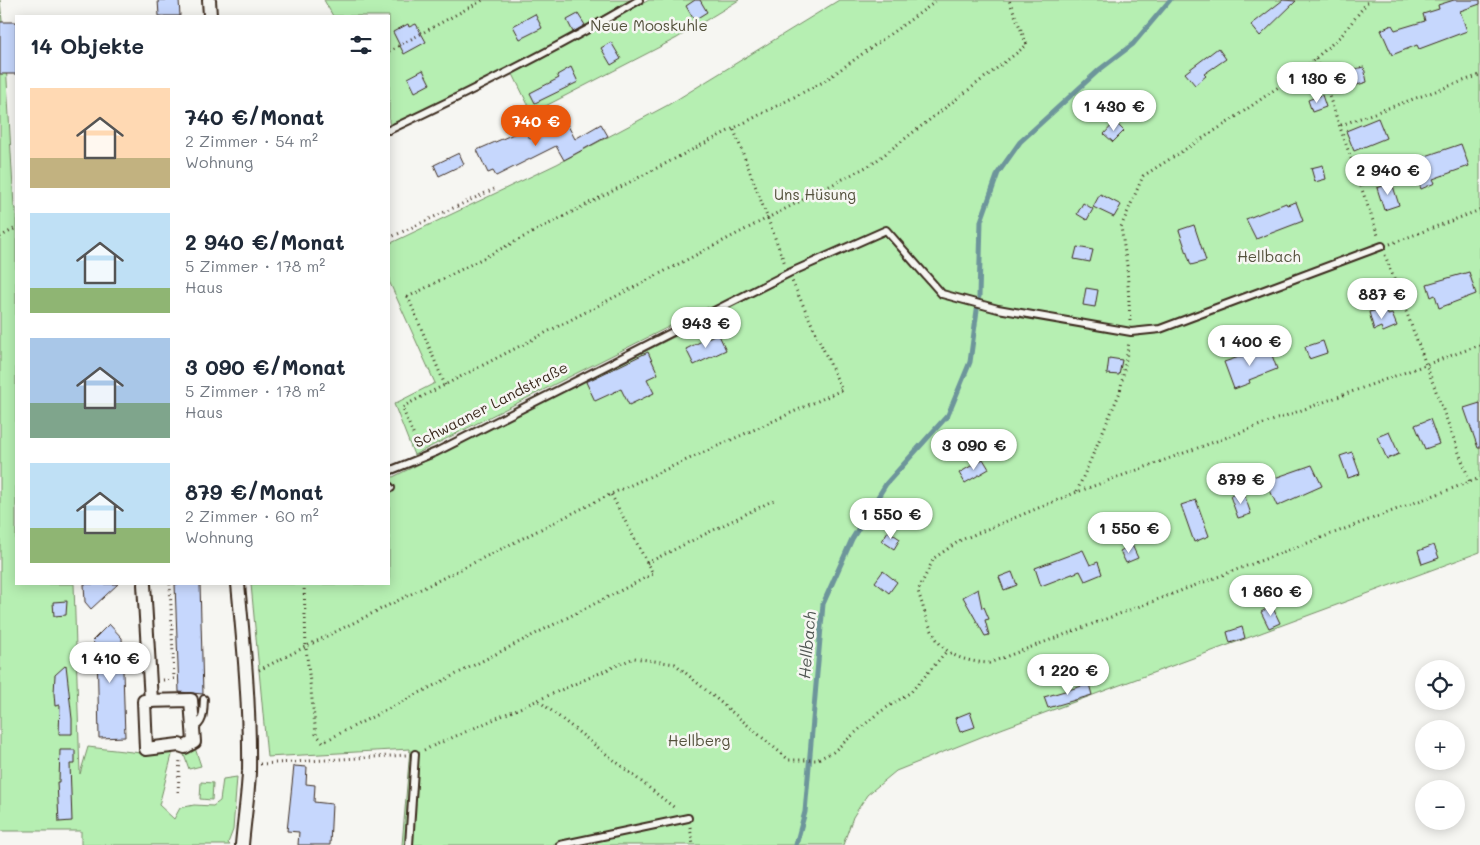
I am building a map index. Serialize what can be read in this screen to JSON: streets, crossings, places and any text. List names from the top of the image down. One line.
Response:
{"streets":{"lane":["Schwaaner Landstraße"]},"water":["Hellbach"],"parks":["Neue Mooskuhle","Uns Hüsung","Hellbach","Hellberg"],"page":{"heading":"14 Objekte","price":["1 130 €","1 430 €","740 €","2 940 €","887 €","943 €","1 400 €","3 090 €","879 €","1 550 €","1 550 €","1 860 €","1 410 €","1 220 €"],"list":[{"name":"740 €/Monat","note":"2 Zimmer · 54 m² · Wohnung"},{"name":"2 940 €/Monat","note":"5 Zimmer · 178 m² · Haus"},{"name":"3 090 €/Monat","note":"5 Zimmer · 178 m² · Haus"},{"name":"879 €/Monat","note":"2 Zimmer · 60 m² · Wohnung"}],"map_buttons":["+","−"]}}
